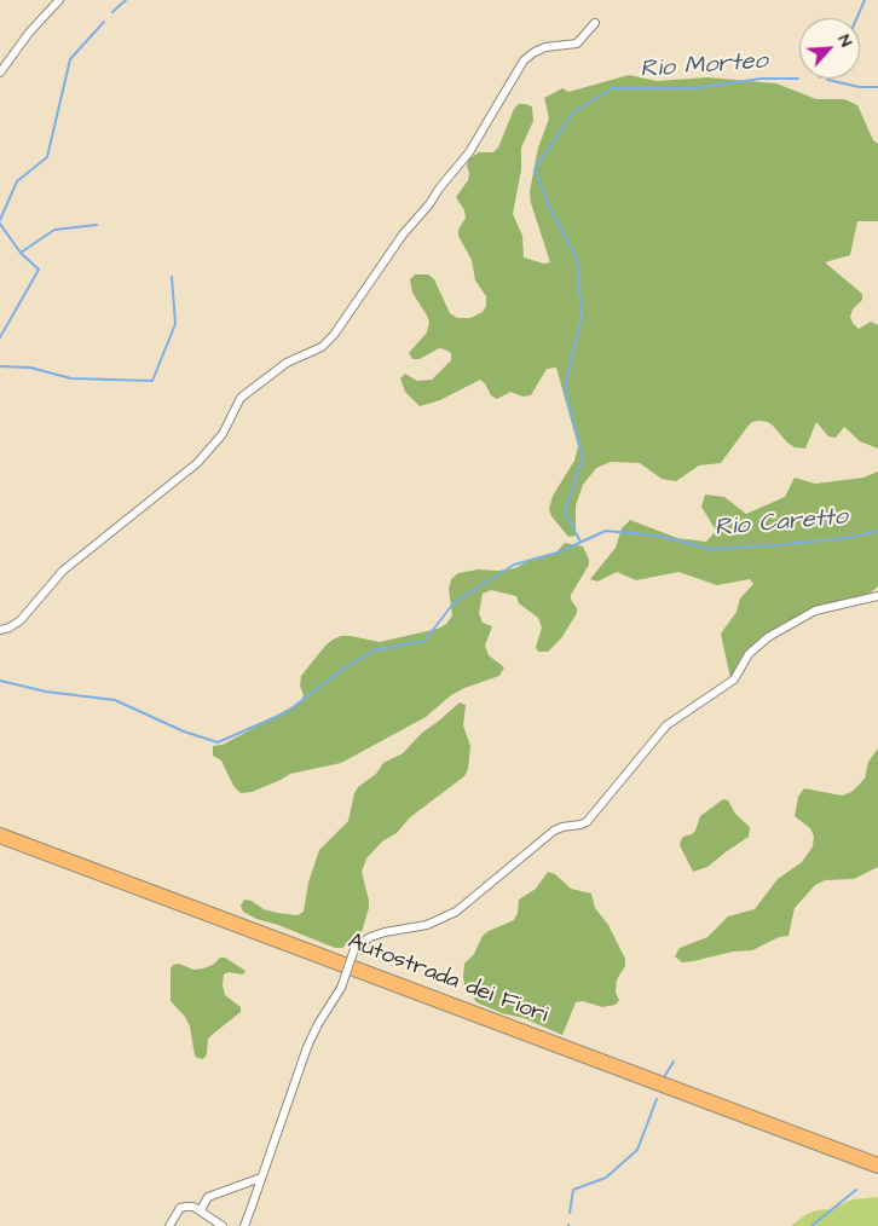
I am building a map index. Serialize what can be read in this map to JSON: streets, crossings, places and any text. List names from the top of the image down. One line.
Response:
{"streets":{"highway":["Autostrada dei Fiori"]},"water":["Rio Morteo","Rio Caretto"],"north":"top right"}
